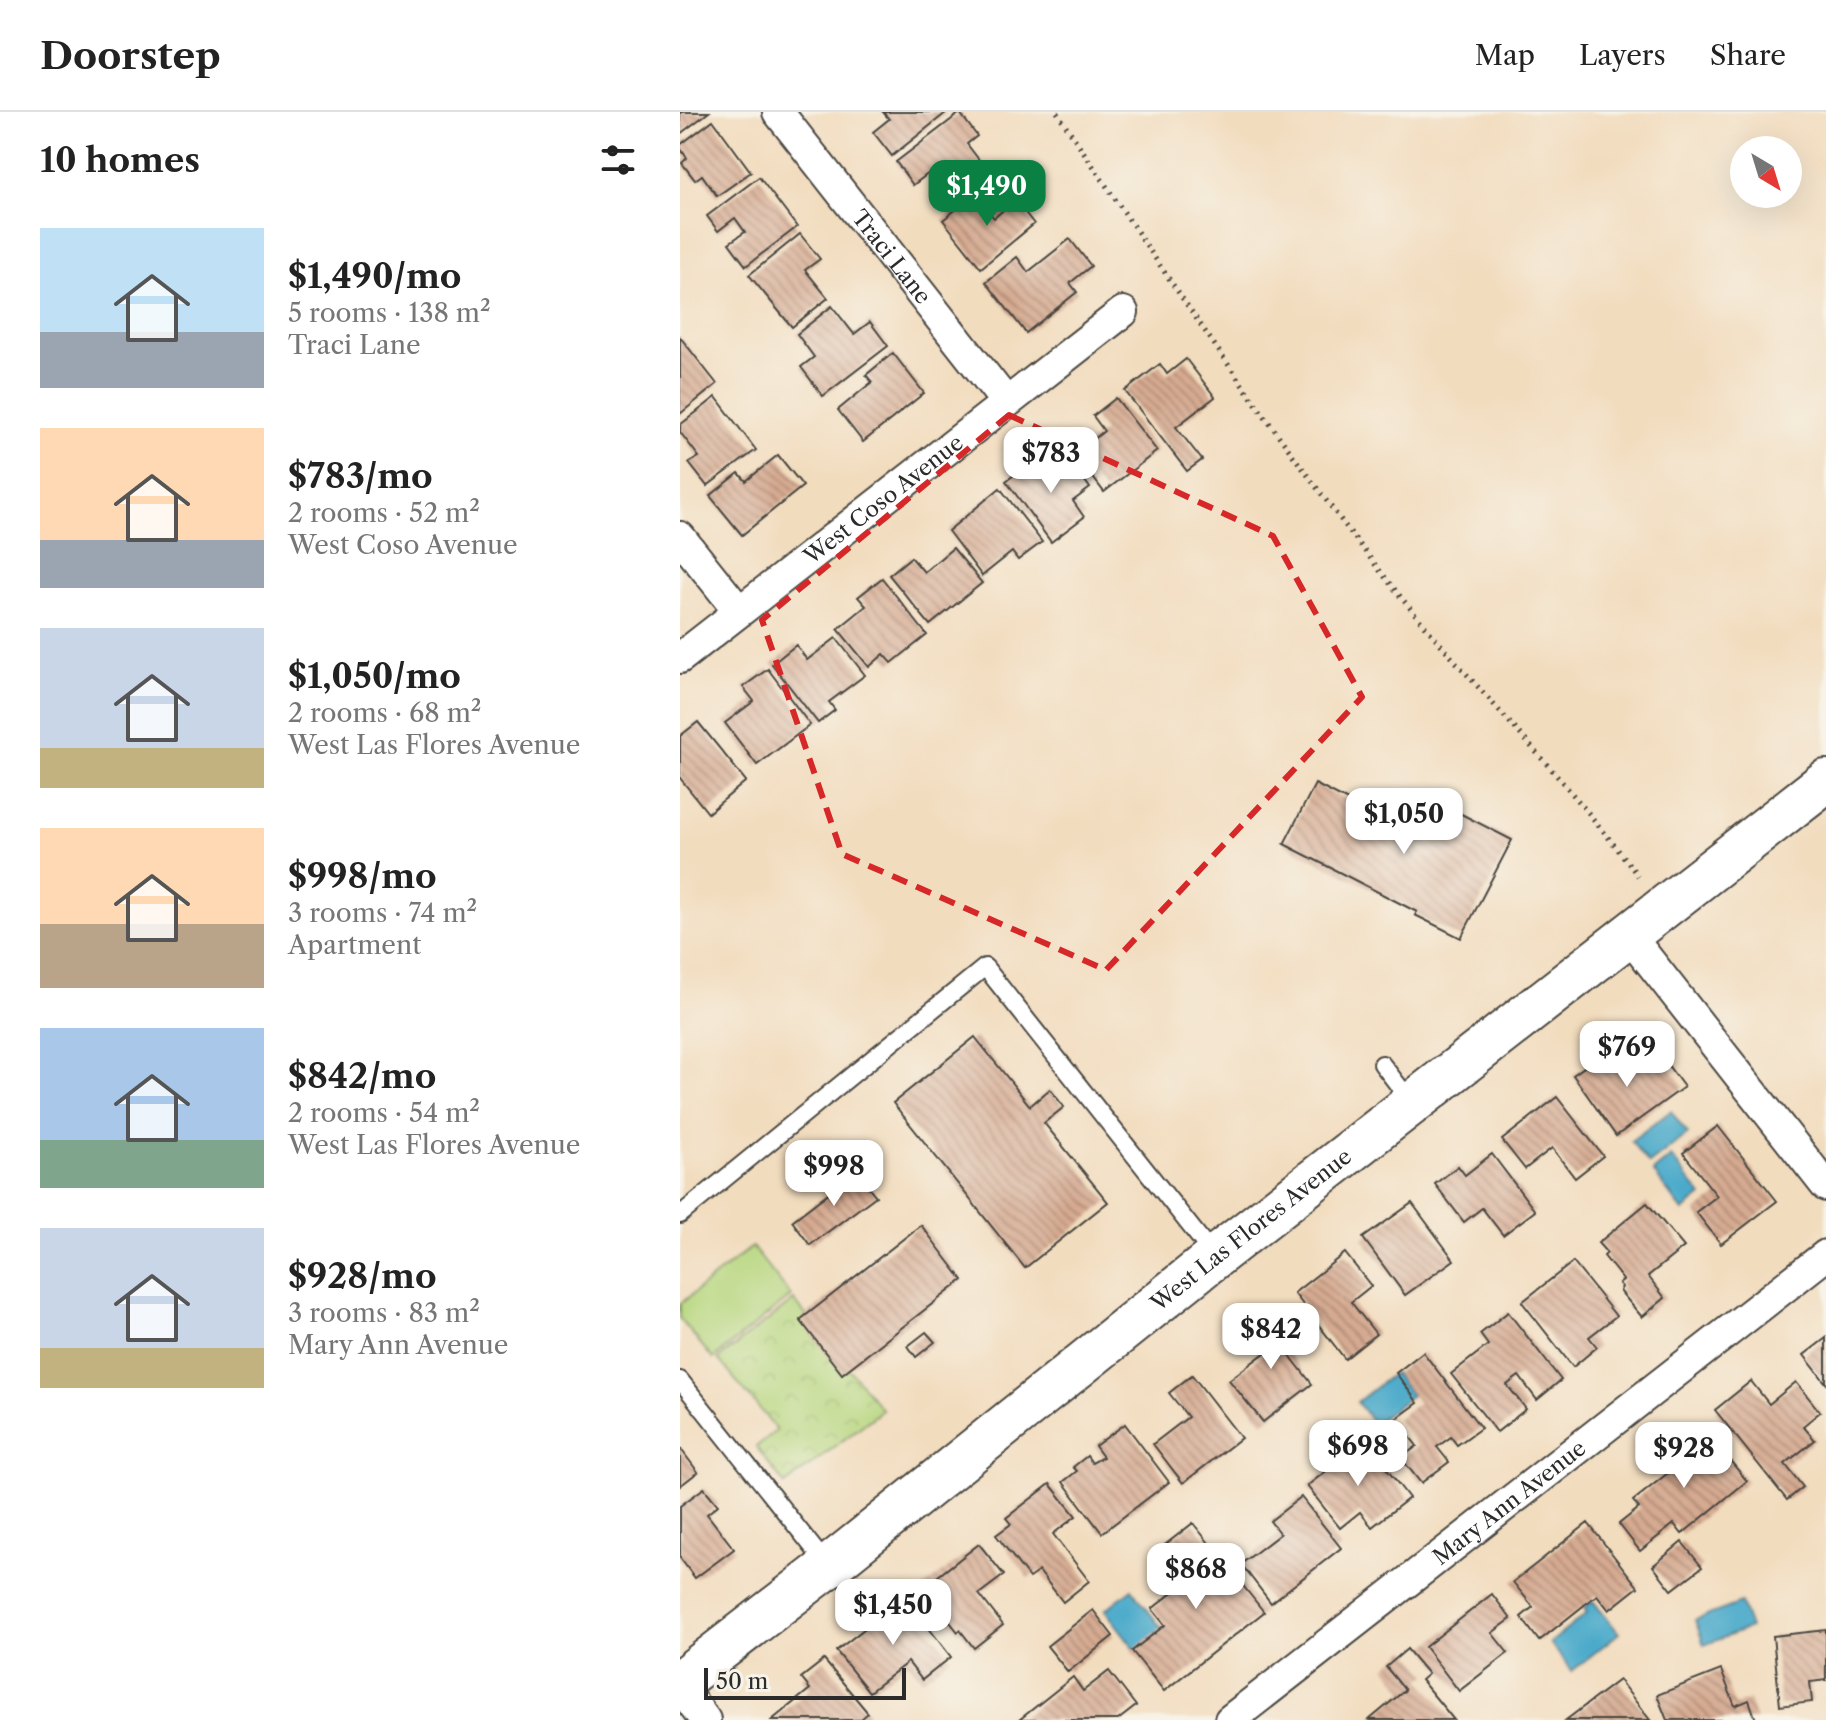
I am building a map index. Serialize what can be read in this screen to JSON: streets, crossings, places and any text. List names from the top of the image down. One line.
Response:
{"streets":{"main road":["West Las Flores Avenue"],"street":["Traci Lane","West Coso Avenue","Mary Ann Avenue"]},"crossings":[["Traci Lane","West Coso Avenue"]],"scale_bar":"50 m","north":"bottom right","page":{"header":"Doorstep","nav":["Map","Layers","Share"],"heading":"10 homes","price":["$1,490","$783","$1,050","$769","$998","$842","$698","$928","$868","$1,450"],"list":[{"name":"$1,490/mo","note":"5 rooms · 138 m² · Traci Lane"},{"name":"$783/mo","note":"2 rooms · 52 m² · West Coso Avenue"},{"name":"$1,050/mo","note":"2 rooms · 68 m² · West Las Flores Avenue"},{"name":"$998/mo","note":"3 rooms · 74 m² · Apartment"},{"name":"$842/mo","note":"2 rooms · 54 m² · West Las Flores Avenue"},{"name":"$928/mo","note":"3 rooms · 83 m² · Mary Ann Avenue"}],"scale":"50 m"}}
